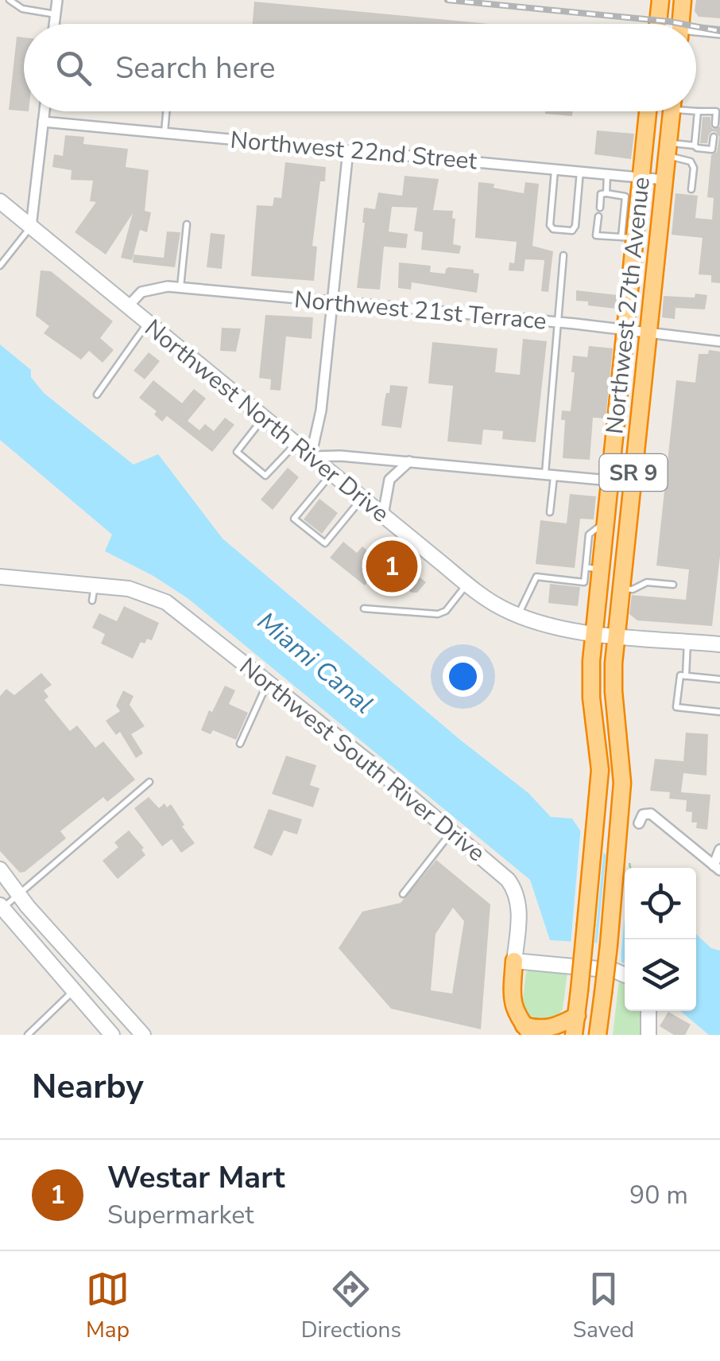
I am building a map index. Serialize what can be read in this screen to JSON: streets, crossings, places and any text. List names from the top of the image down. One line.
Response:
{"streets":{"highway":["Northwest 27th Avenue","SR 9"],"street":["Northwest 22nd Street","Northwest 21st Terrace","Northwest North River Drive","Northwest South River Drive"]},"crossings":[["Northwest 22nd Street","Northwest 27th Avenue"],["Northwest 27th Avenue","Northwest 21st Terrace"],["Northwest 27th Avenue","Northwest North River Drive"],["Northwest 21st Terrace","Northwest North River Drive"]],"water":["Miami Canal"],"page":{"search":"Search here","pins":"1","heading":"Nearby","list":[{"mark":"1","name":"Westar Mart","note":"Supermarket","value":"90 m"}],"nav":["Map","Directions","Saved"]}}
